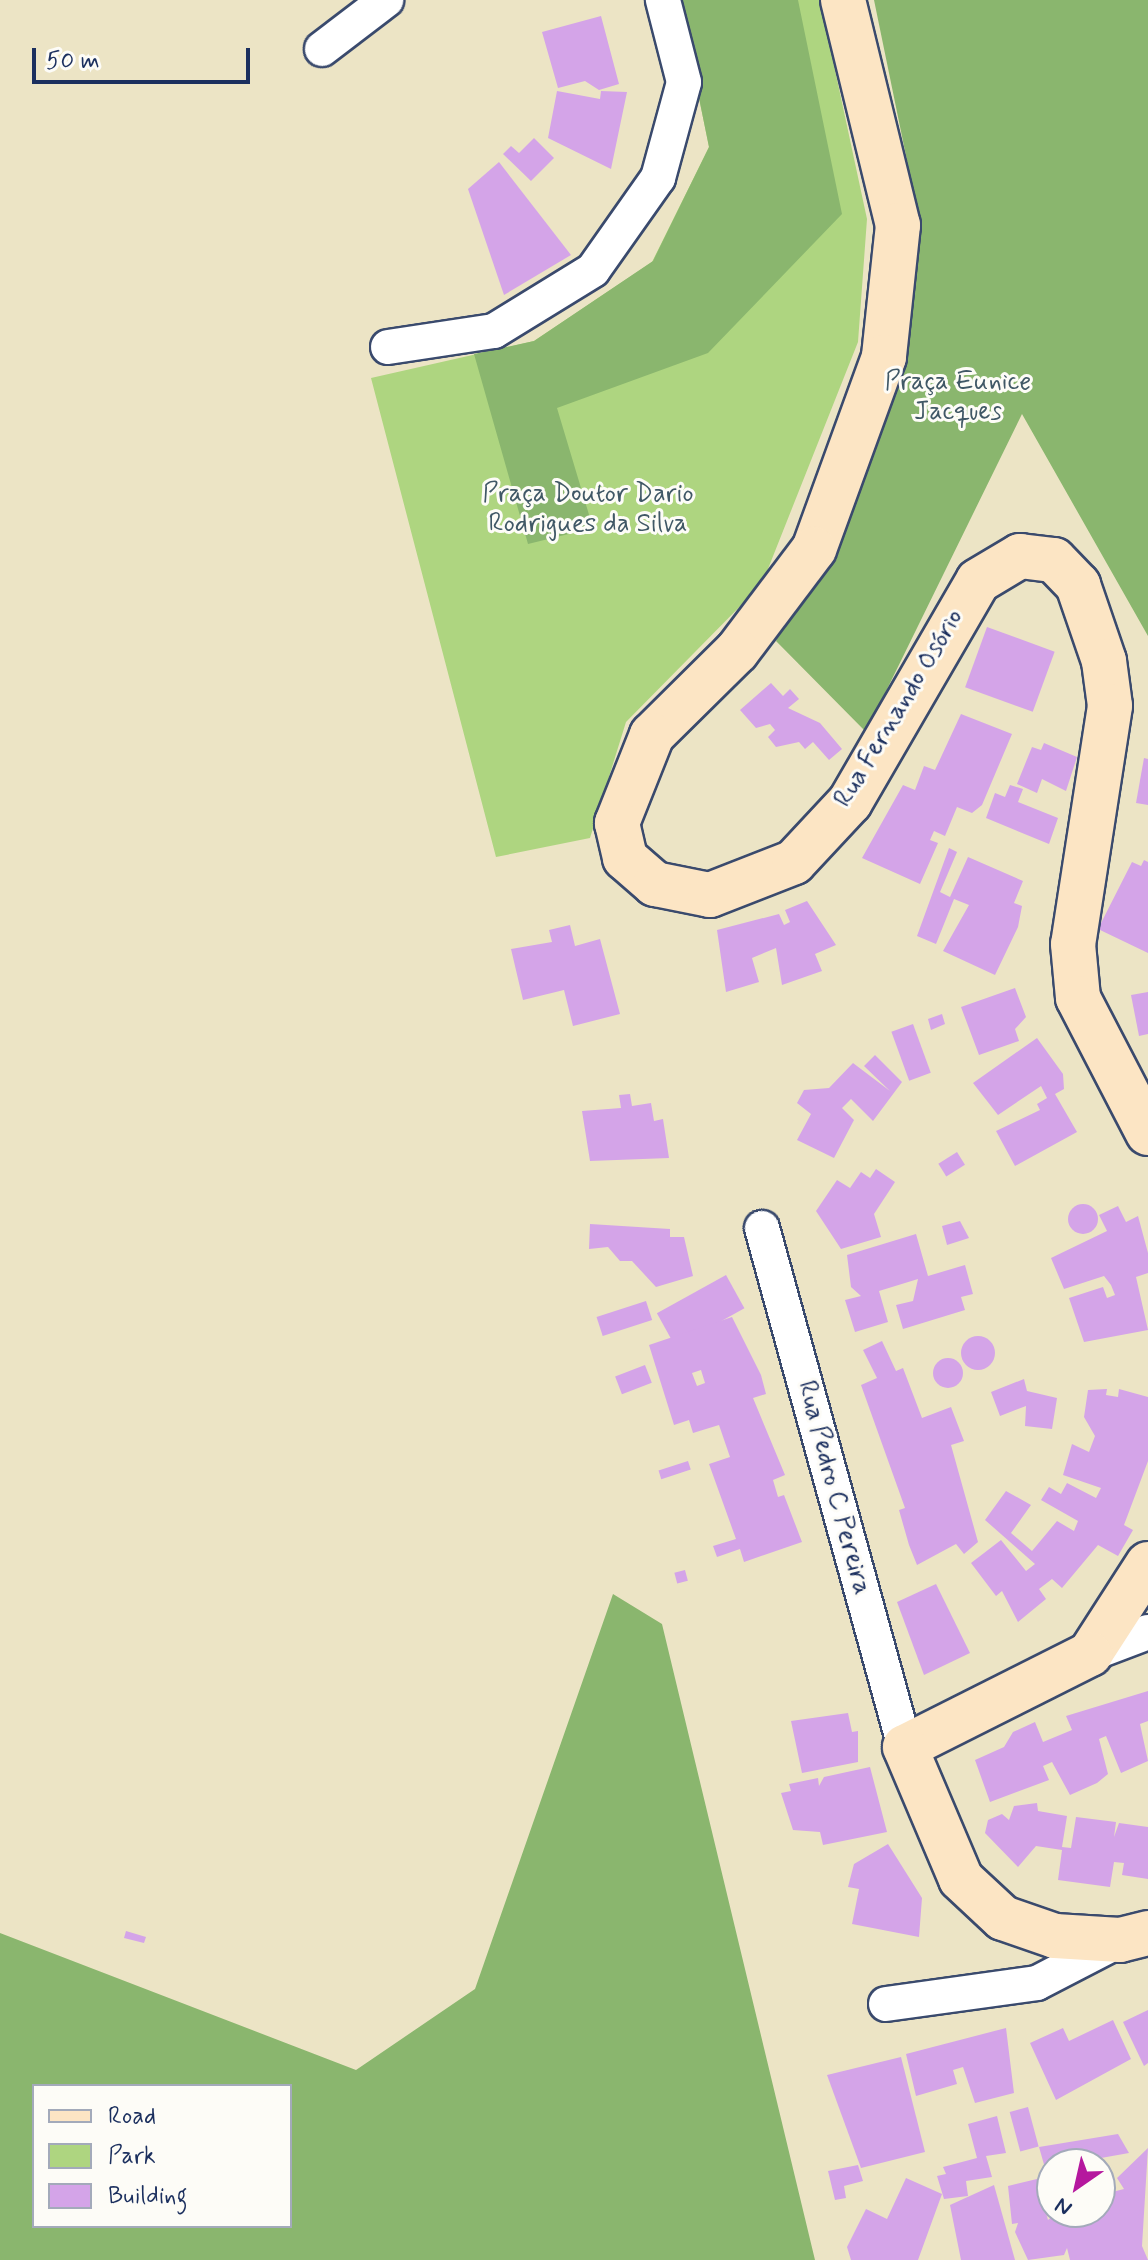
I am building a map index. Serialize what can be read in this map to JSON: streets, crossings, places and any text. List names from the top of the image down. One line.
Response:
{"streets":{"street":["Rua Fernando Osório","Rua Pedro C Pereira"]},"parks":["Praça Eunice Jacques","Praça Doutor Dario Rodrigues da Silva"],"legend":["Road","Park","Building"],"scale_bar":"50 m","north":"bottom left"}
